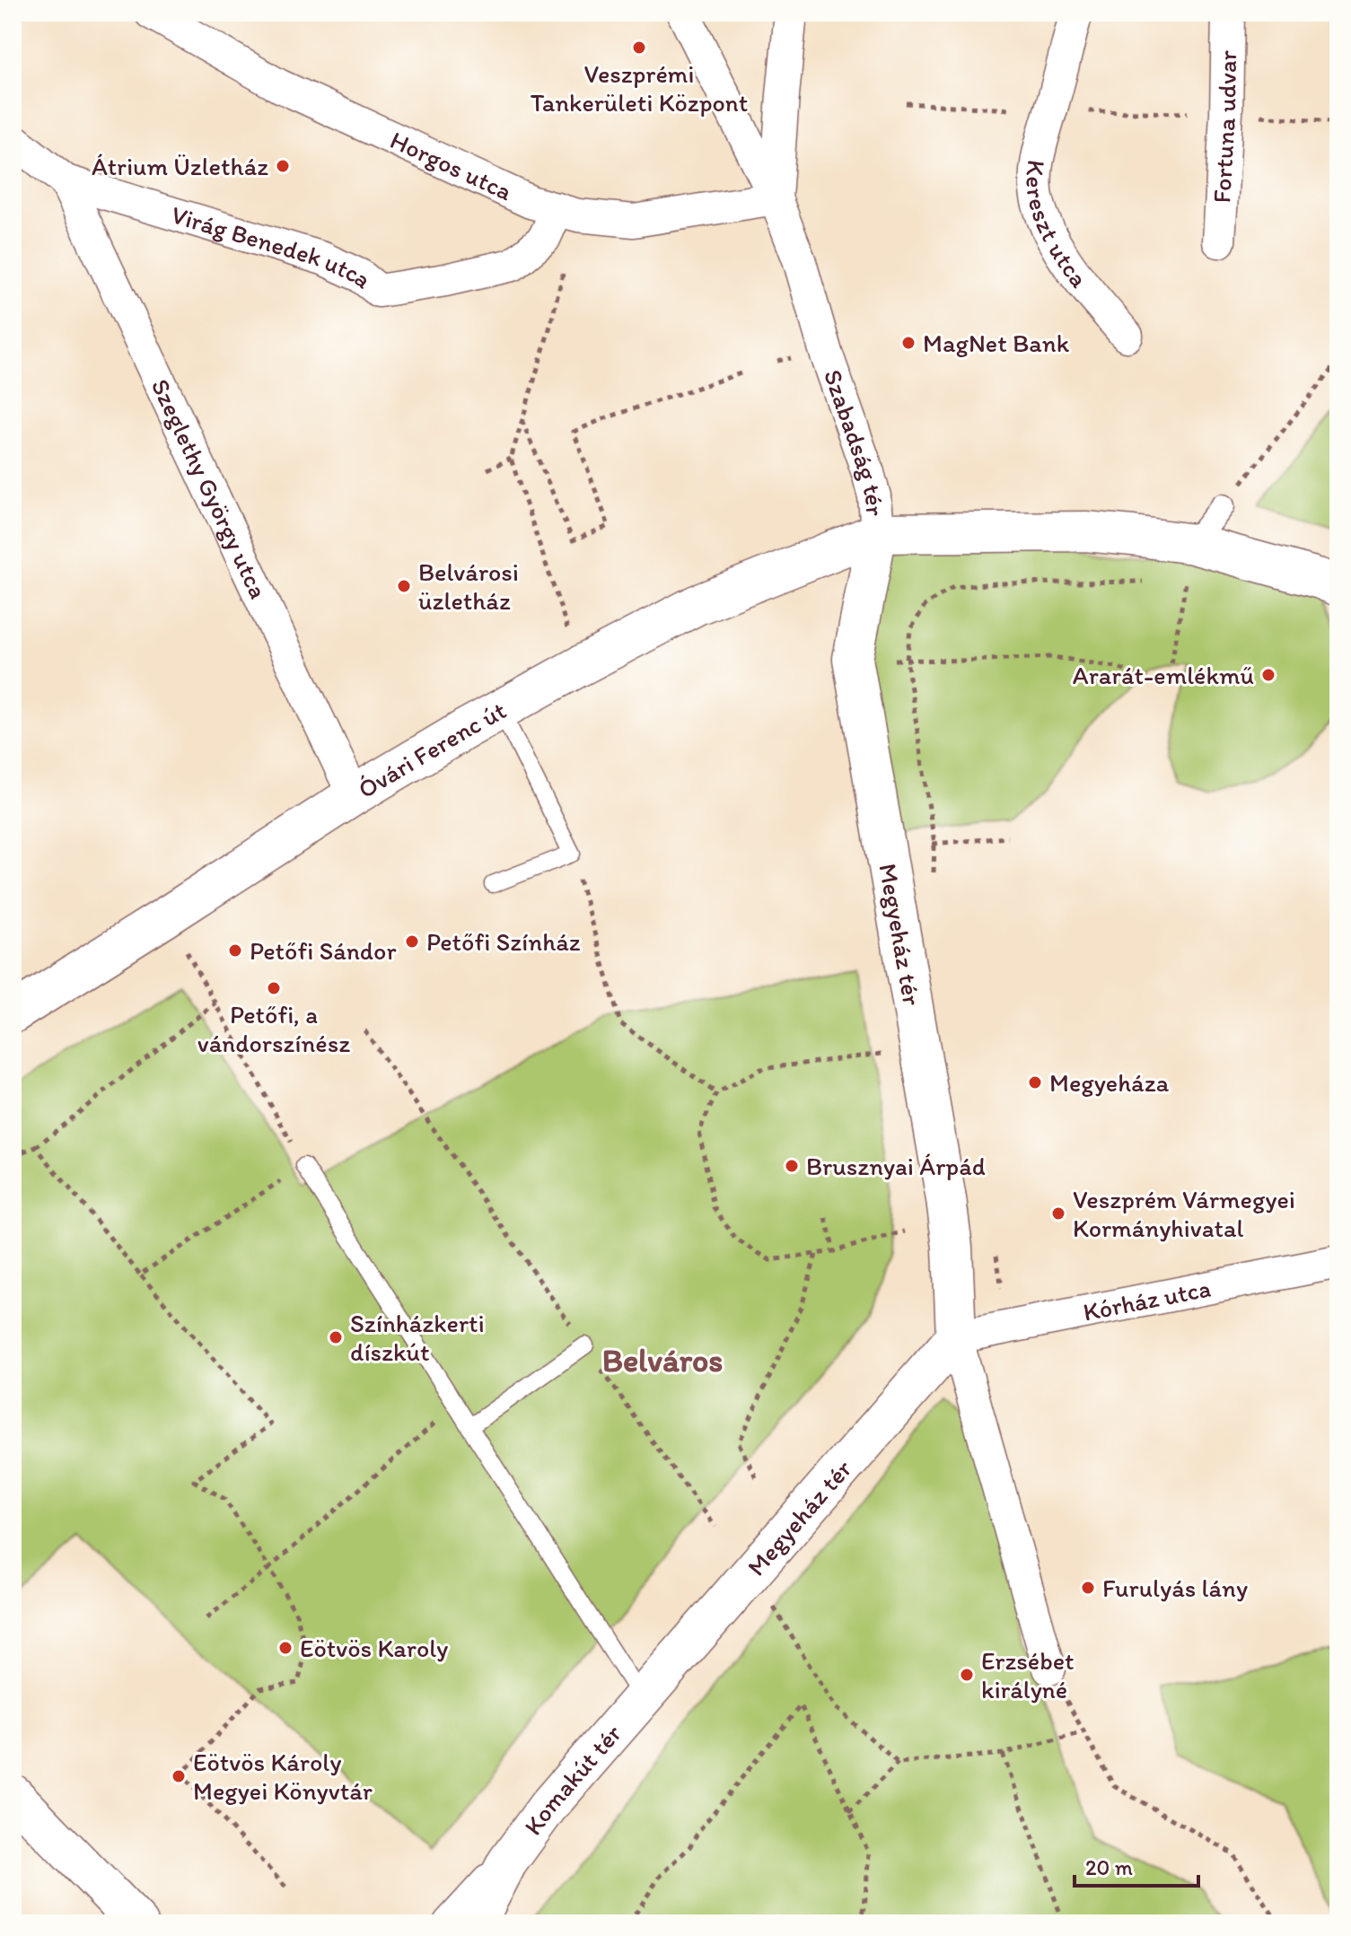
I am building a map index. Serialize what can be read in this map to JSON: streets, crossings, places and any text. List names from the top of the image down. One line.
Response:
{"streets":{"street":["Fortuna udvar","Horgos utca","Kereszt utca","Virág Benedek utca","Szabadság tér","Szeglethy György utca","Óvári Ferenc út","Megyeház tér","Kórház utca","Komakút tér"]},"crossings":[["Horgos utca","Virág Benedek utca"],["Horgos utca","Szabadság tér"],["Virág Benedek utca","Szeglethy György utca"],["Szabadság tér","Óvári Ferenc út"],["Szabadság tér","Megyeház tér"],["Szeglethy György utca","Óvári Ferenc út"],["Óvári Ferenc út","Megyeház tér"],["Megyeház tér","Kórház utca"],["Megyeház tér","Komakút tér"]],"districts":["Belváros"],"places":["Veszprémi Tankerületi Központ","Átrium Üzletház","MagNet Bank","Belvárosi üzletház","Ararát-emlékmű","Petőfi Színház","Petőfi Sándor","Petőfi, a vándorszínész","Megyeháza","Brusznyai Árpád","Veszprém Vármegyei Kormányhivatal","Színházkerti díszkút","Furulyás lány","Eötvös Karoly","Erzsébet királyné","Eötvös Károly Megyei Könyvtár"],"scale_bar":"20 m"}
